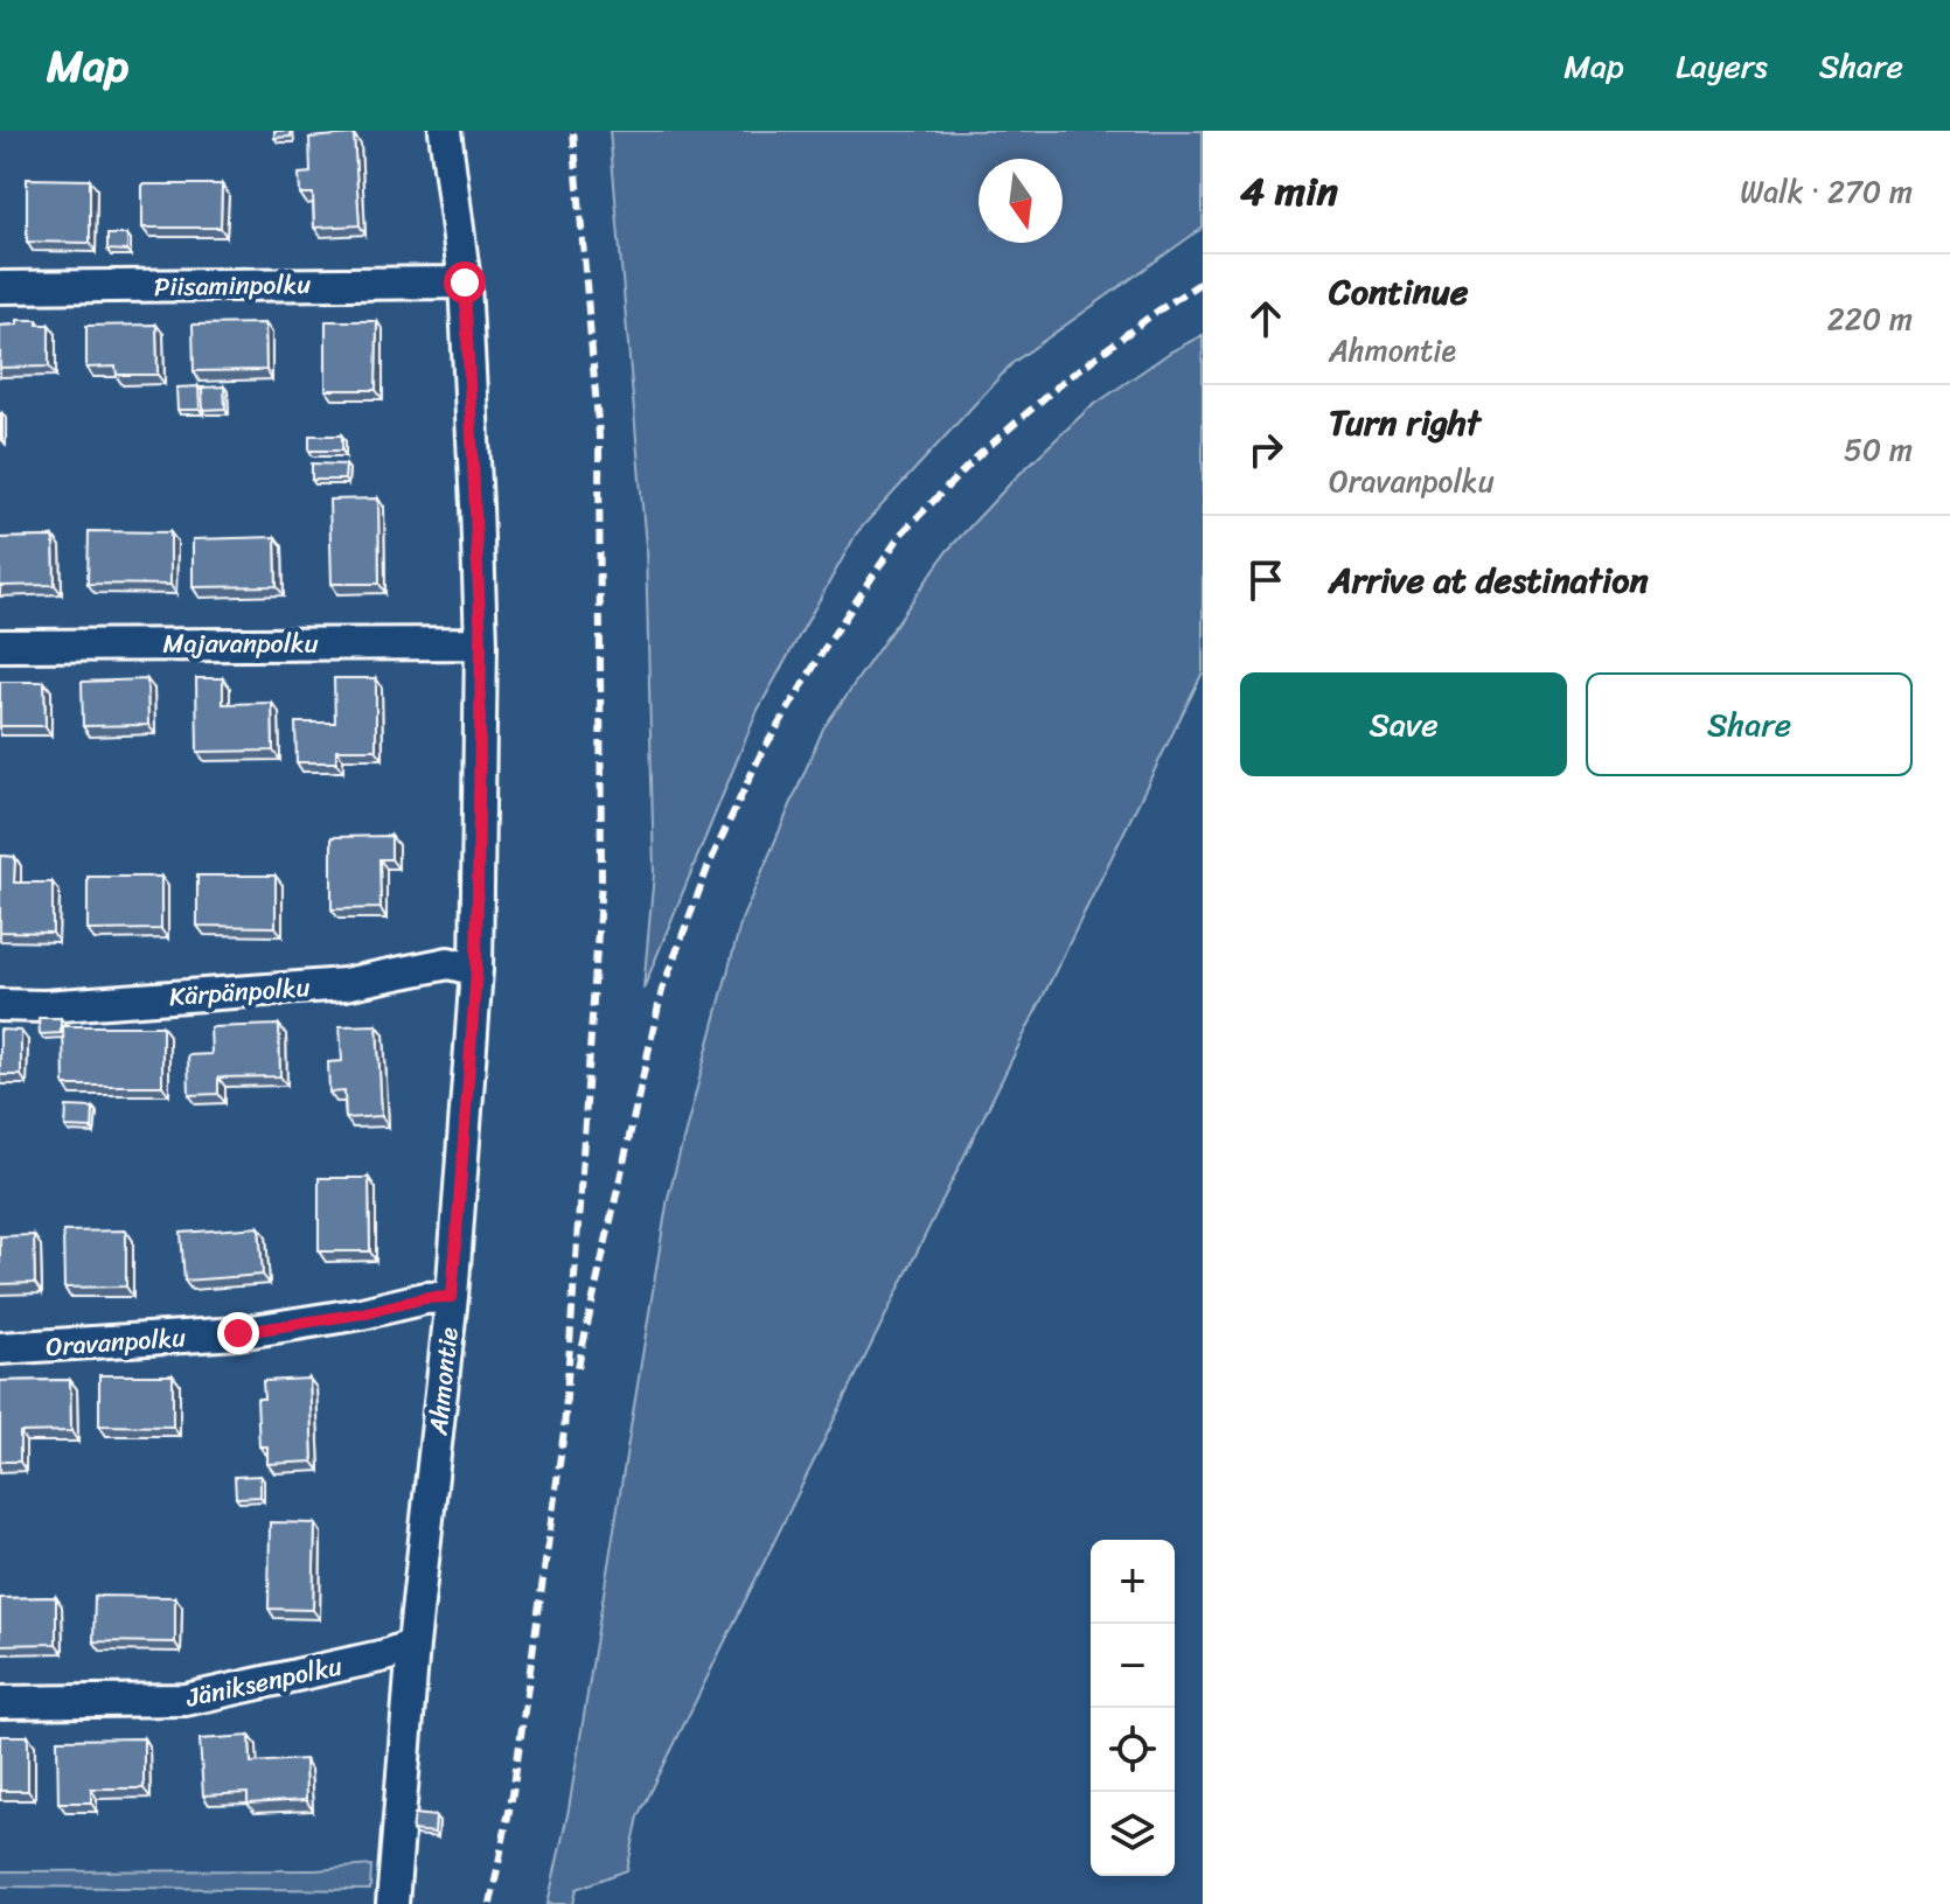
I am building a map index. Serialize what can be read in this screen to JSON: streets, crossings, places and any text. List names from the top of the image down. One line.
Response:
{"streets":{"street":["Piisaminpolku","Majavanpolku","Kärpänpolku","Oravanpolku","Ahmontie","Jäniksenpolku"]},"crossings":[["Piisaminpolku","Ahmontie"],["Majavanpolku","Ahmontie"],["Kärpänpolku","Ahmontie"],["Oravanpolku","Ahmontie"],["Ahmontie","Jäniksenpolku"]],"north":"bottom","page":{"header":"Map","nav":["Map","Layers","Share"],"heading":["4 min","Walk · 270 m"],"list":[["Continue","Ahmontie","220 m"],["Turn right","Oravanpolku","50 m"],"Arrive at destination"],"buttons":["Save","Share"],"map_buttons":["+","−"]}}
